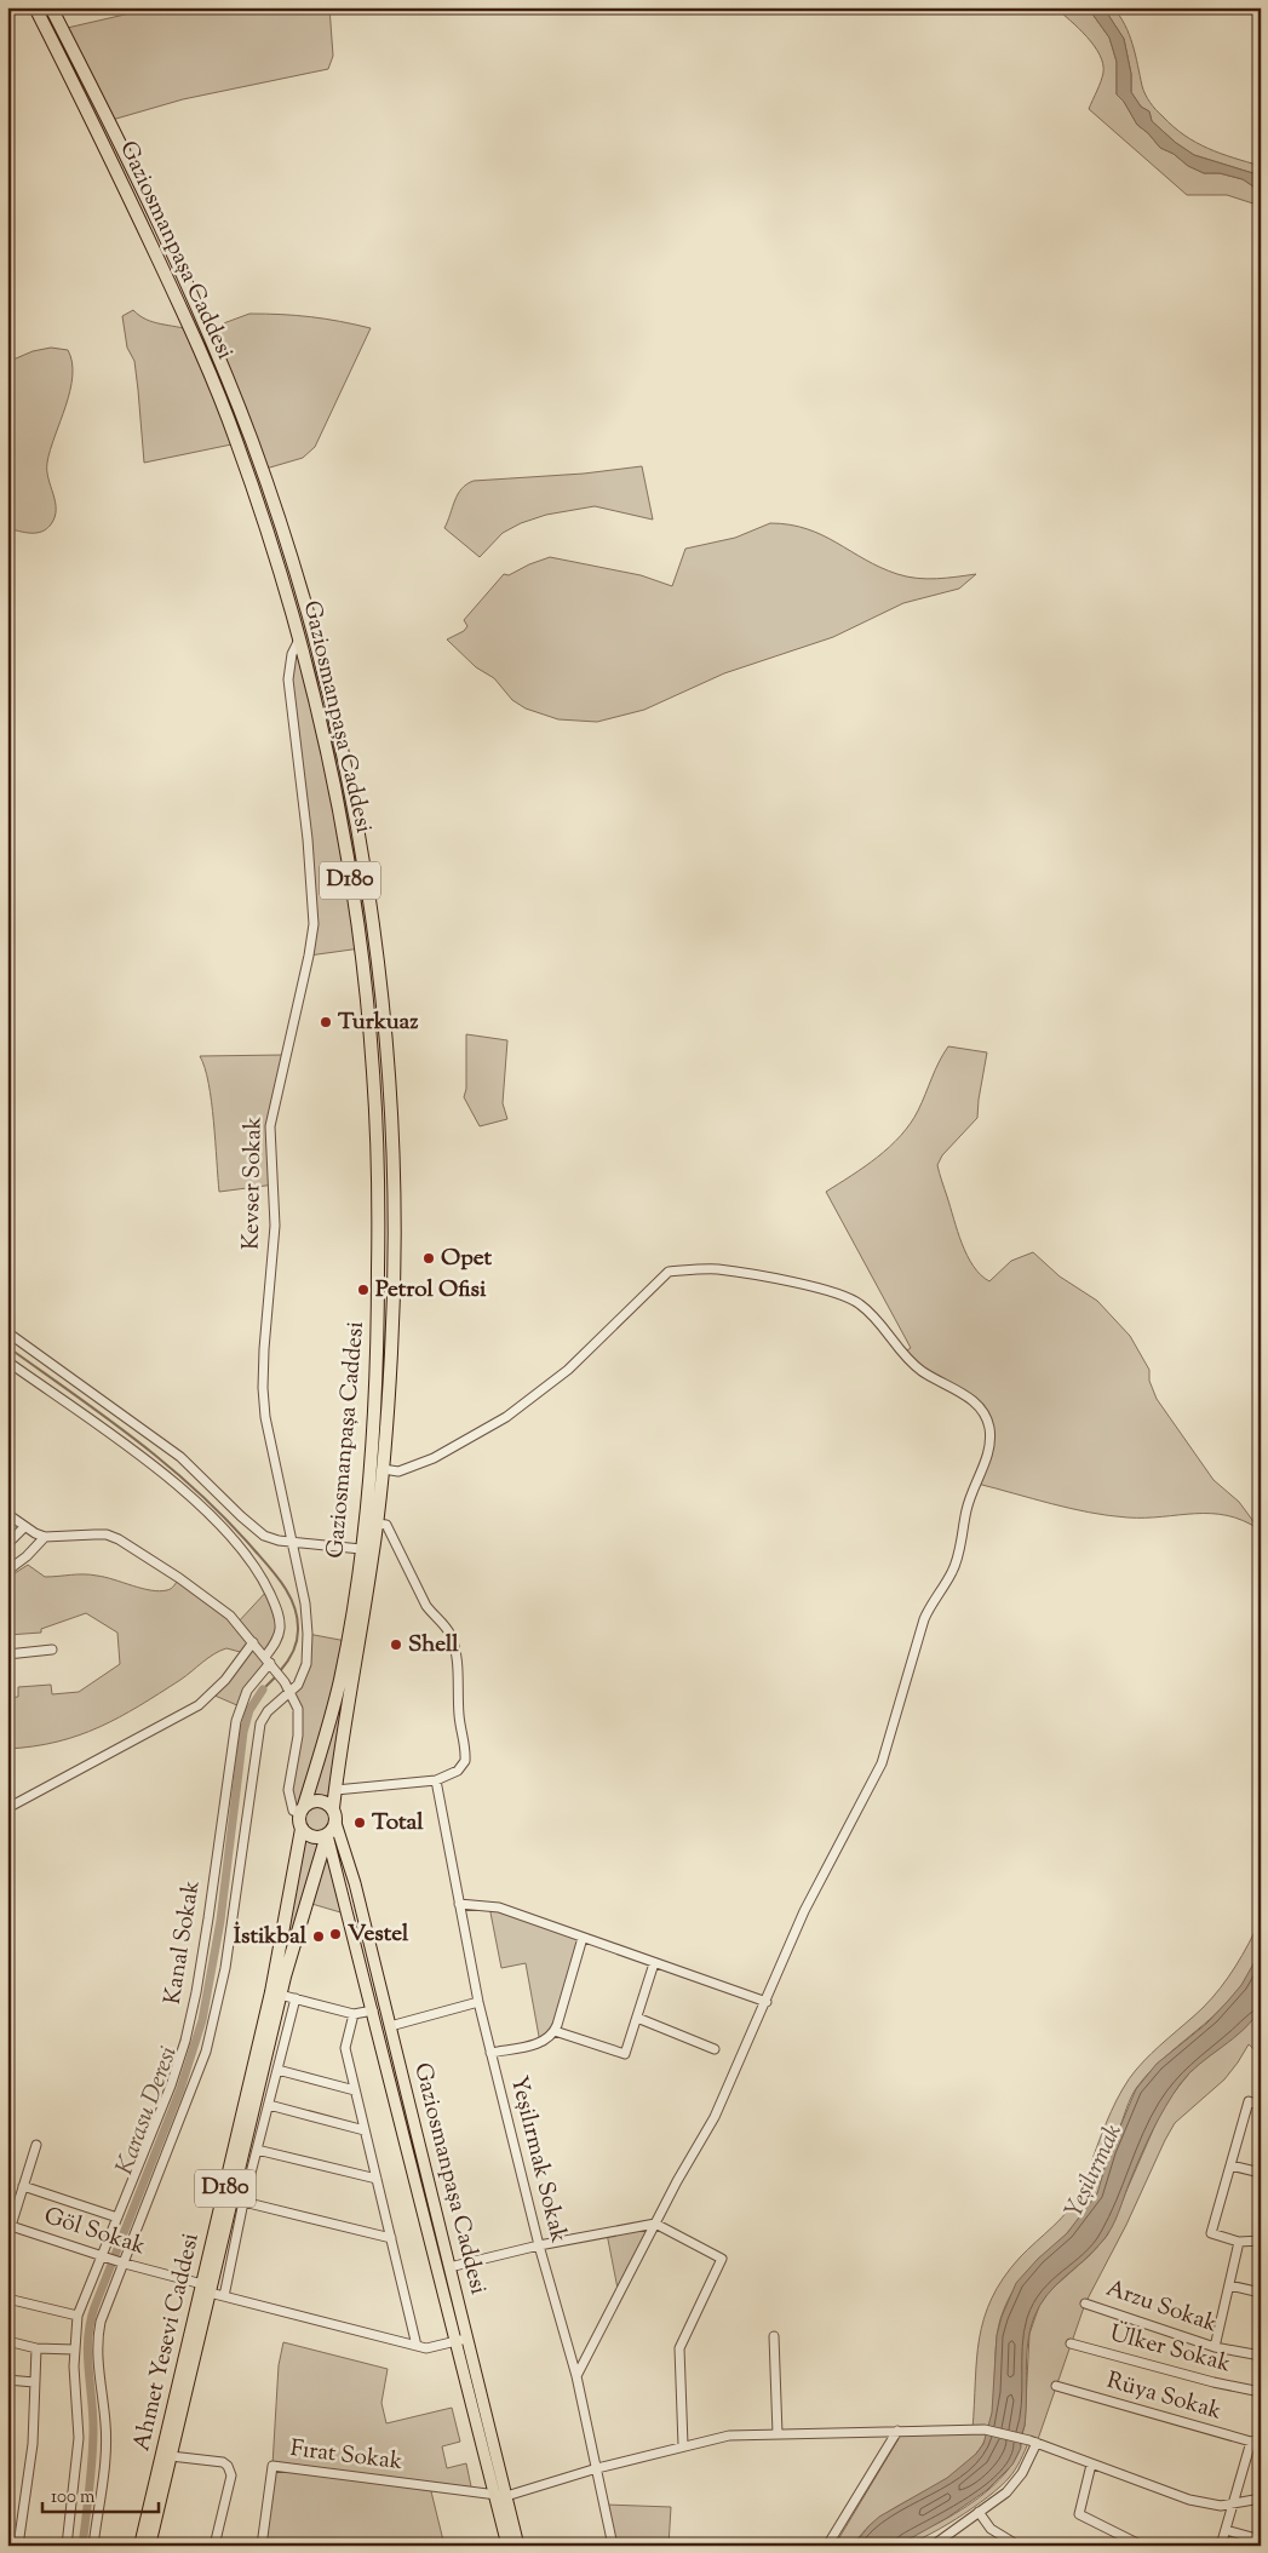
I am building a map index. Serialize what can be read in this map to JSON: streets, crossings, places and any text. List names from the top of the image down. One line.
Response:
{"streets":{"highway":["Gaziosmanpaşa Caddesi","D180","Ahmet Yesevi Caddesi"],"street":["Kevser Sokak","Kanal Sokak","Yeşilırmak Sokak","Göl Sokak","Arzu Sokak","Ülker Sokak","Rüya Sokak","Fırat Sokak"]},"crossings":[["Gaziosmanpaşa Caddesi","Kevser Sokak"],["Gaziosmanpaşa Caddesi","Göl Sokak"],["Gaziosmanpaşa Caddesi","Ahmet Yesevi Caddesi"],["Gaziosmanpaşa Caddesi","Fırat Sokak"],["Kanal Sokak","Göl Sokak"],["Göl Sokak","Ahmet Yesevi Caddesi"]],"water":["Karasu Deresi","Yeşilırmak"],"places":["Turkuaz","Opet","Petrol Ofisi","Shell","Total","Vestel","İstikbal"],"scale_bar":"100 m"}
